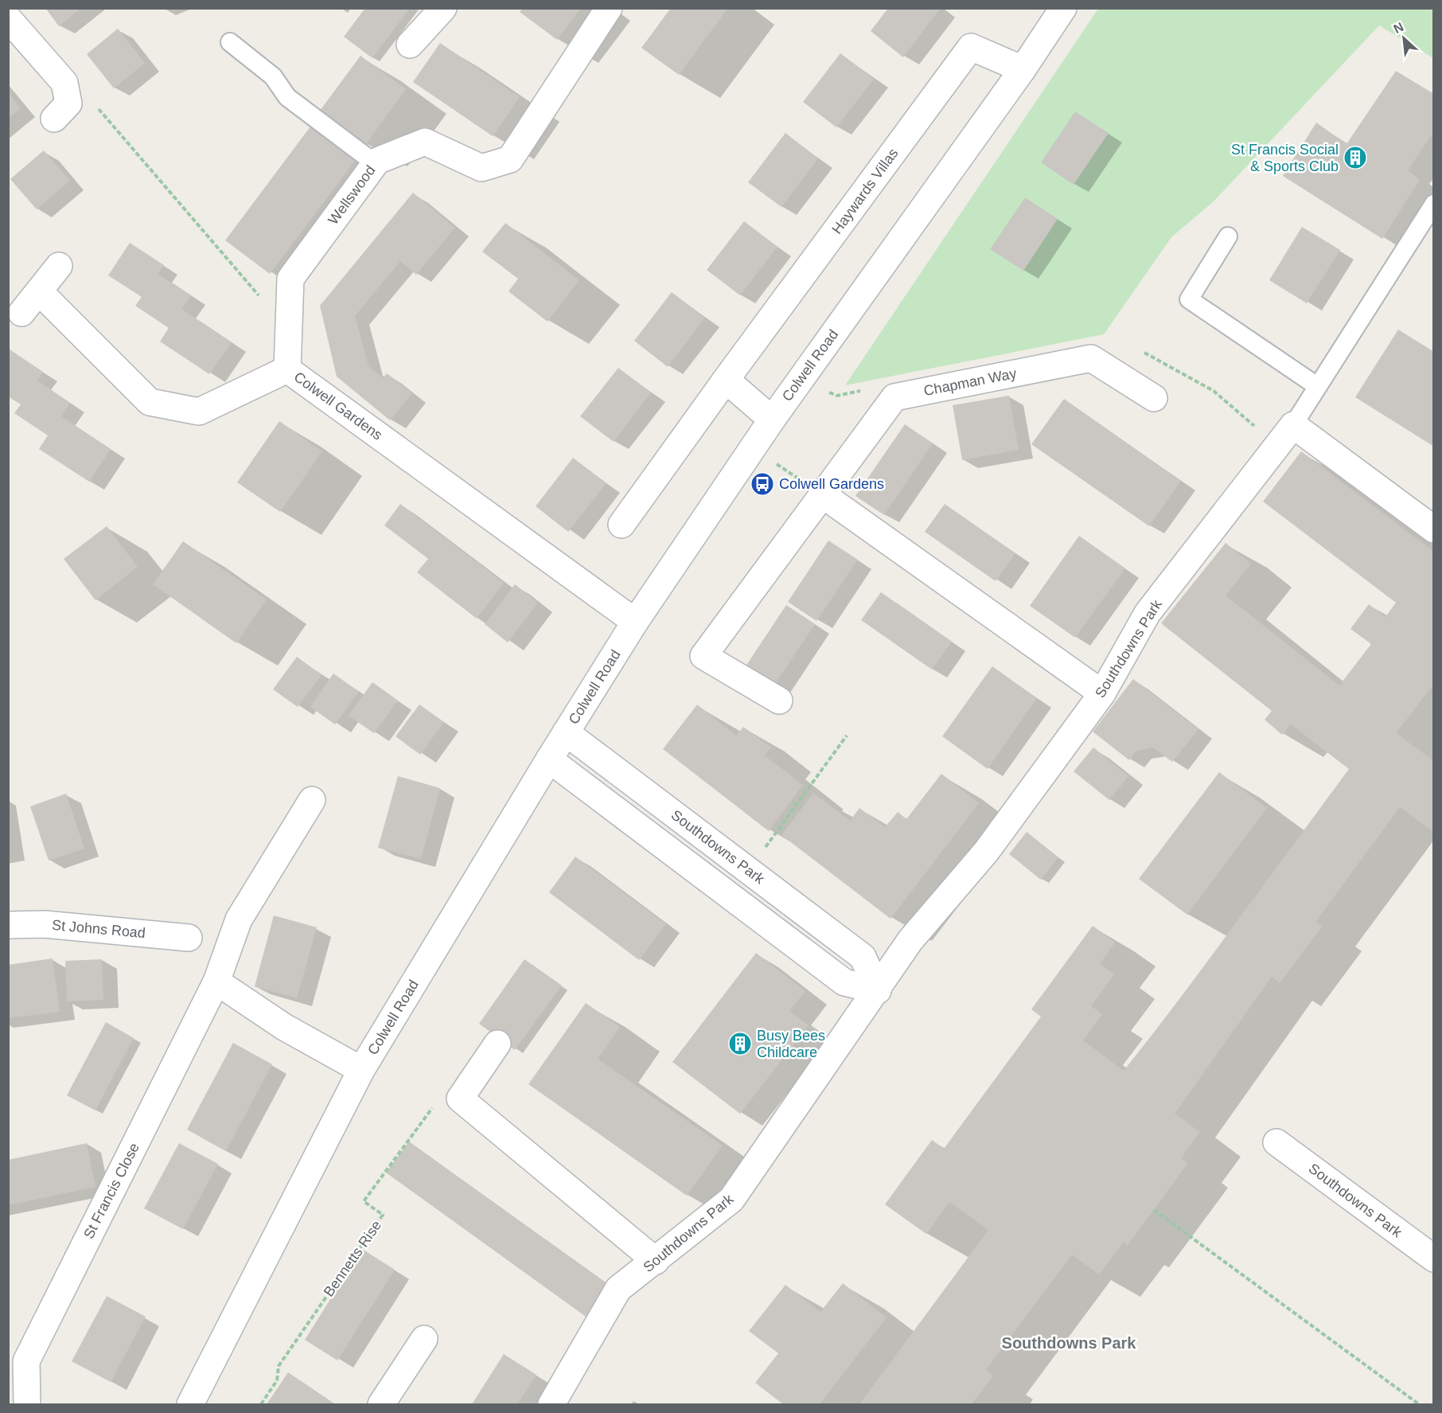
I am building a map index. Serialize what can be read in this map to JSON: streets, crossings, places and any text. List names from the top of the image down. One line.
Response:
{"streets":{"street":["Haywards Villas","Wellswood","Colwell Road","Chapman Way","Colwell Gardens","Southdowns Park","St Johns Road","St Francis Close"],"path":["Bennetts Rise"]},"crossings":[["Haywards Villas","Colwell Road"],["Wellswood","Colwell Gardens"],["Colwell Road","Colwell Gardens"],["Colwell Road","Southdowns Park"]],"districts":["Southdowns Park"],"places":{"building":["St Francis Social & Sports Club","Busy Bees Childcare"],"bus stop":["Colwell Gardens"]},"north":"top left"}
